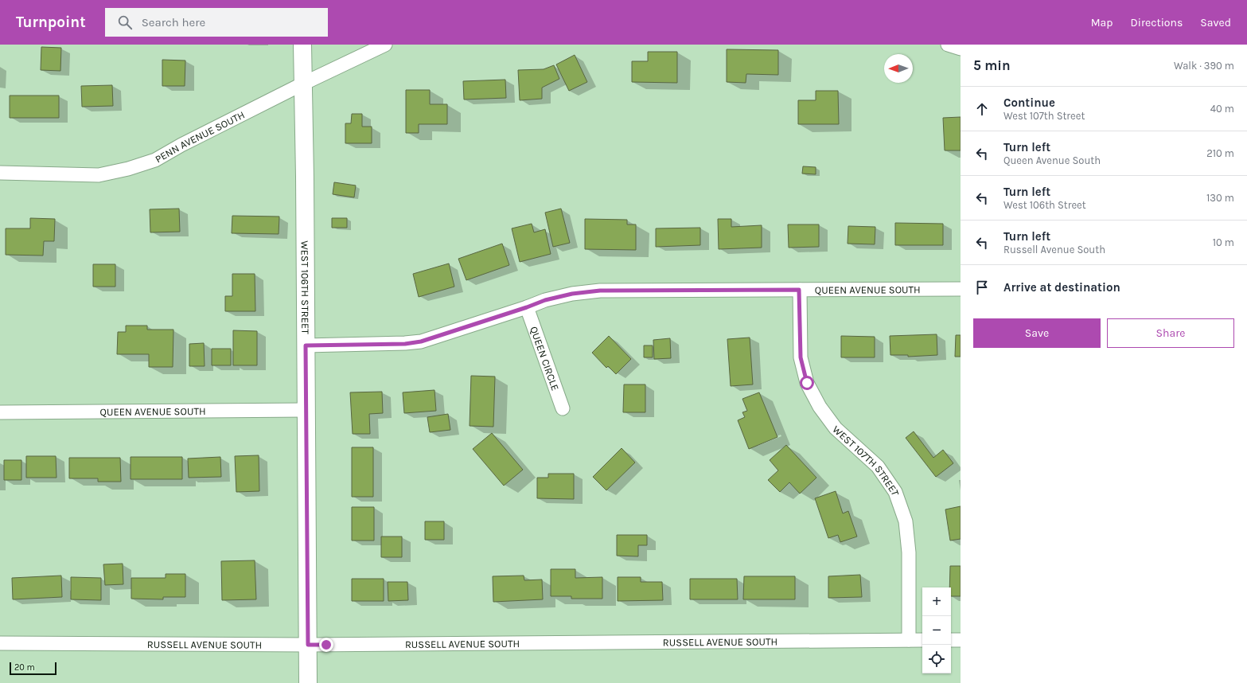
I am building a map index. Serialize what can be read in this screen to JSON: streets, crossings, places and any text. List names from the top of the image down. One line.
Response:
{"streets":{"street":["PENN AVENUE SOUTH","WEST 106TH STREET","QUEEN AVENUE SOUTH","QUEEN CIRCLE","WEST 107TH STREET","RUSSELL AVENUE SOUTH"]},"crossings":[["PENN AVENUE SOUTH","WEST 106TH STREET"],["WEST 106TH STREET","QUEEN AVENUE SOUTH"],["WEST 106TH STREET","RUSSELL AVENUE SOUTH"],["QUEEN AVENUE SOUTH","QUEEN CIRCLE"],["QUEEN AVENUE SOUTH","WEST 107TH STREET"],["WEST 107TH STREET","RUSSELL AVENUE SOUTH"]],"scale_bar":"20 m","north":"left","page":{"header":"Turnpoint","search":"Search here","nav":["Map","Directions","Saved"],"heading":["5 min","Walk · 390 m"],"list":[["Continue","West 107th Street","40 m"],["Turn left","Queen Avenue South","210 m"],["Turn left","West 106th Street","130 m"],["Turn left","Russell Avenue South","10 m"],"Arrive at destination"],"buttons":["Save","Share"],"map_buttons":["+","−"],"scale":"20 m"}}
